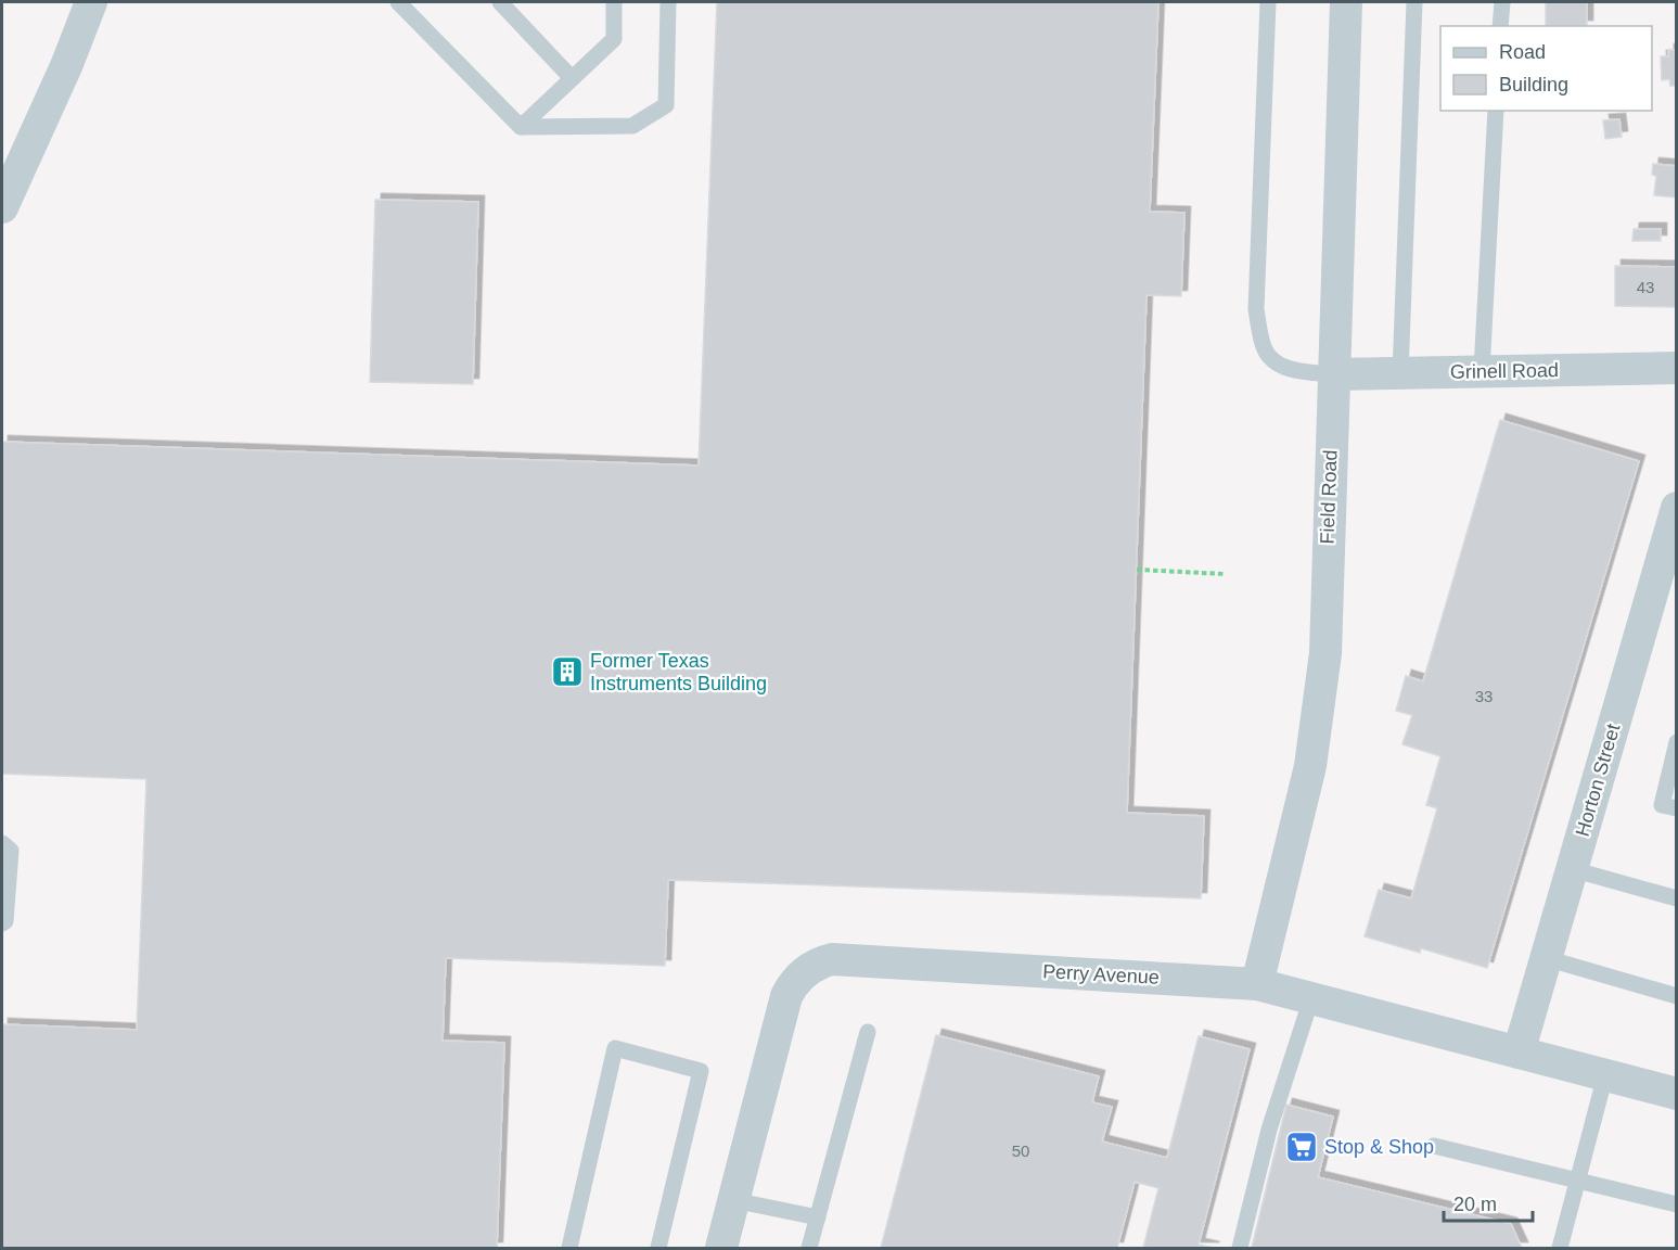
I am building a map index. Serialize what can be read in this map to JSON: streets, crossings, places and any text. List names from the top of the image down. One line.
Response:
{"streets":{"street":["Grinell Road","Field Road","Horton Street","Perry Avenue"]},"crossings":[["Grinell Road","Field Road"],["Field Road","Perry Avenue"],["Horton Street","Perry Avenue"]],"places":{"building":["Former Texas Instruments Building"],"supermarket":["Stop & Shop"]},"house_numbers":["43","33","50"],"legend":["Road","Building"],"scale_bar":"20 m"}
